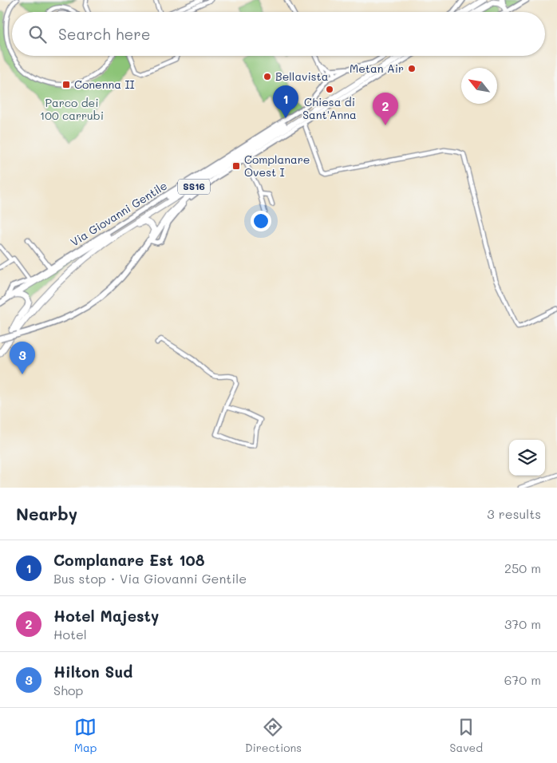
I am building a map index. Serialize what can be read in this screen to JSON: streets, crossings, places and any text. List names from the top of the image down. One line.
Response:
{"streets":{"highway":["SS16"],"street":["Via Giovanni Gentile"]},"parks":["Parco dei 100 carrubi"],"places":{"other":["Metan Air","Bellavista","Chiesa di Sant'Anna"],"transit":["Conenna II","Complanare Ovest I"]},"north":"top left","page":{"search":"Search here","pins":["1","2","3"],"heading":["Nearby","3 results"],"list":[{"mark":"1","name":"Complanare Est 108","note":"Bus stop · Via Giovanni Gentile","value":"250 m"},{"mark":"2","name":"Hotel Majesty","note":"Hotel","value":"370 m"},{"mark":"3","name":"Hilton Sud","note":"Shop","value":"670 m"}],"nav":["Map","Directions","Saved"]}}
